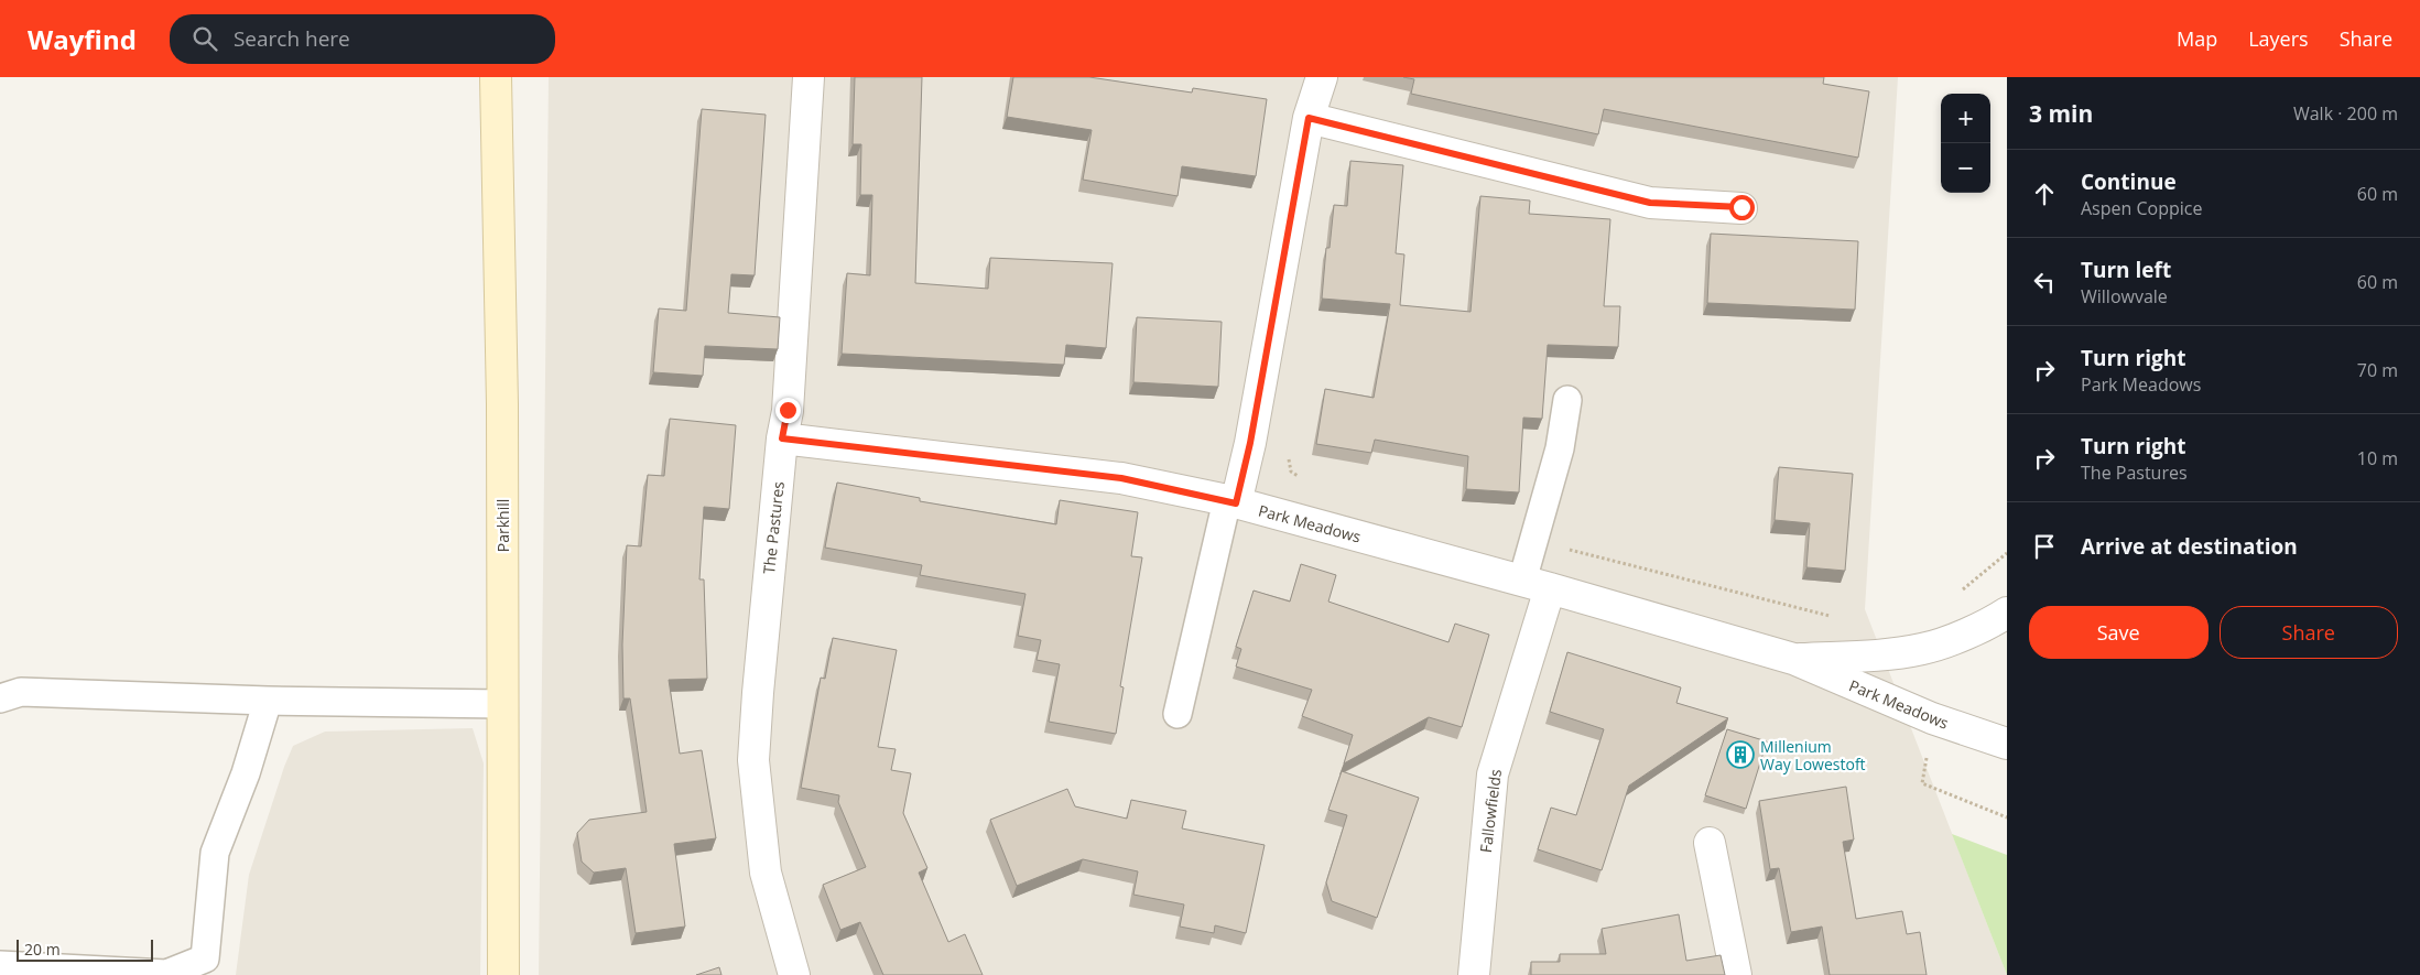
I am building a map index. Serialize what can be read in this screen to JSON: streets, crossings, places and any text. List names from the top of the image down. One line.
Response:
{"streets":{"main road":["Parkhill"],"street":["Park Meadows","The Pastures","Fallowfields"]},"crossings":[["Park Meadows","The Pastures"],["Park Meadows","Fallowfields"]],"places":{"building":["Millenium Way Lowestoft"]},"scale_bar":"20 m","page":{"header":"Wayfind","search":"Search here","nav":["Map","Layers","Share"],"heading":["3 min","Walk · 200 m"],"map_buttons":["+","−"],"list":[["Continue","Aspen Coppice","60 m"],["Turn left","Willowvale","60 m"],["Turn right","Park Meadows","70 m"],["Turn right","The Pastures","10 m"],"Arrive at destination"],"buttons":["Save","Share"],"scale":"20 m"}}
